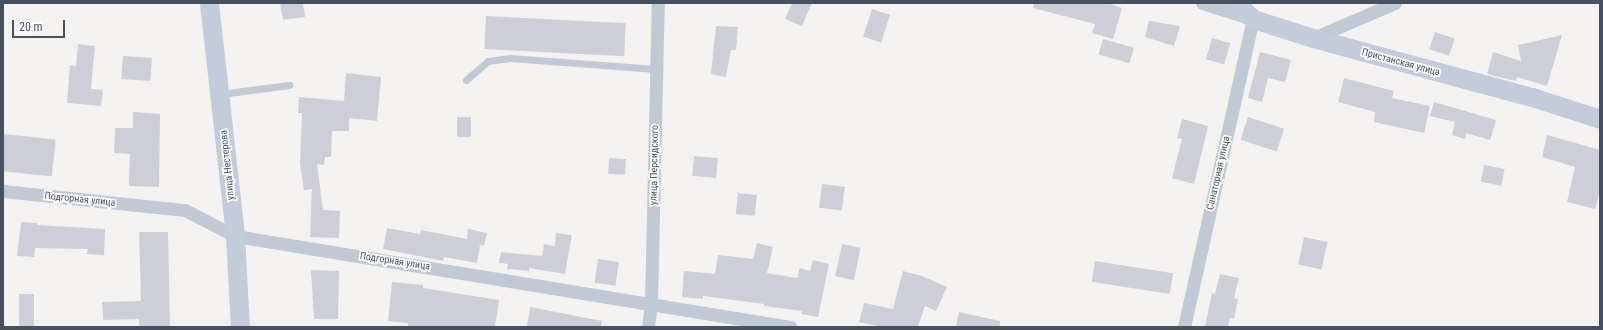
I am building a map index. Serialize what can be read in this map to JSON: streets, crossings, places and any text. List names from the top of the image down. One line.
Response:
{"streets":{"street":["Пристанская улица","улица Нестерова","улица Персидского","Санаторная улица","Подгорная улица"]},"crossings":[["Пристанская улица","Санаторная улица"],["улица Нестерова","Подгорная улица"],["улица Персидского","Подгорная улица"]],"scale_bar":"20 m"}
